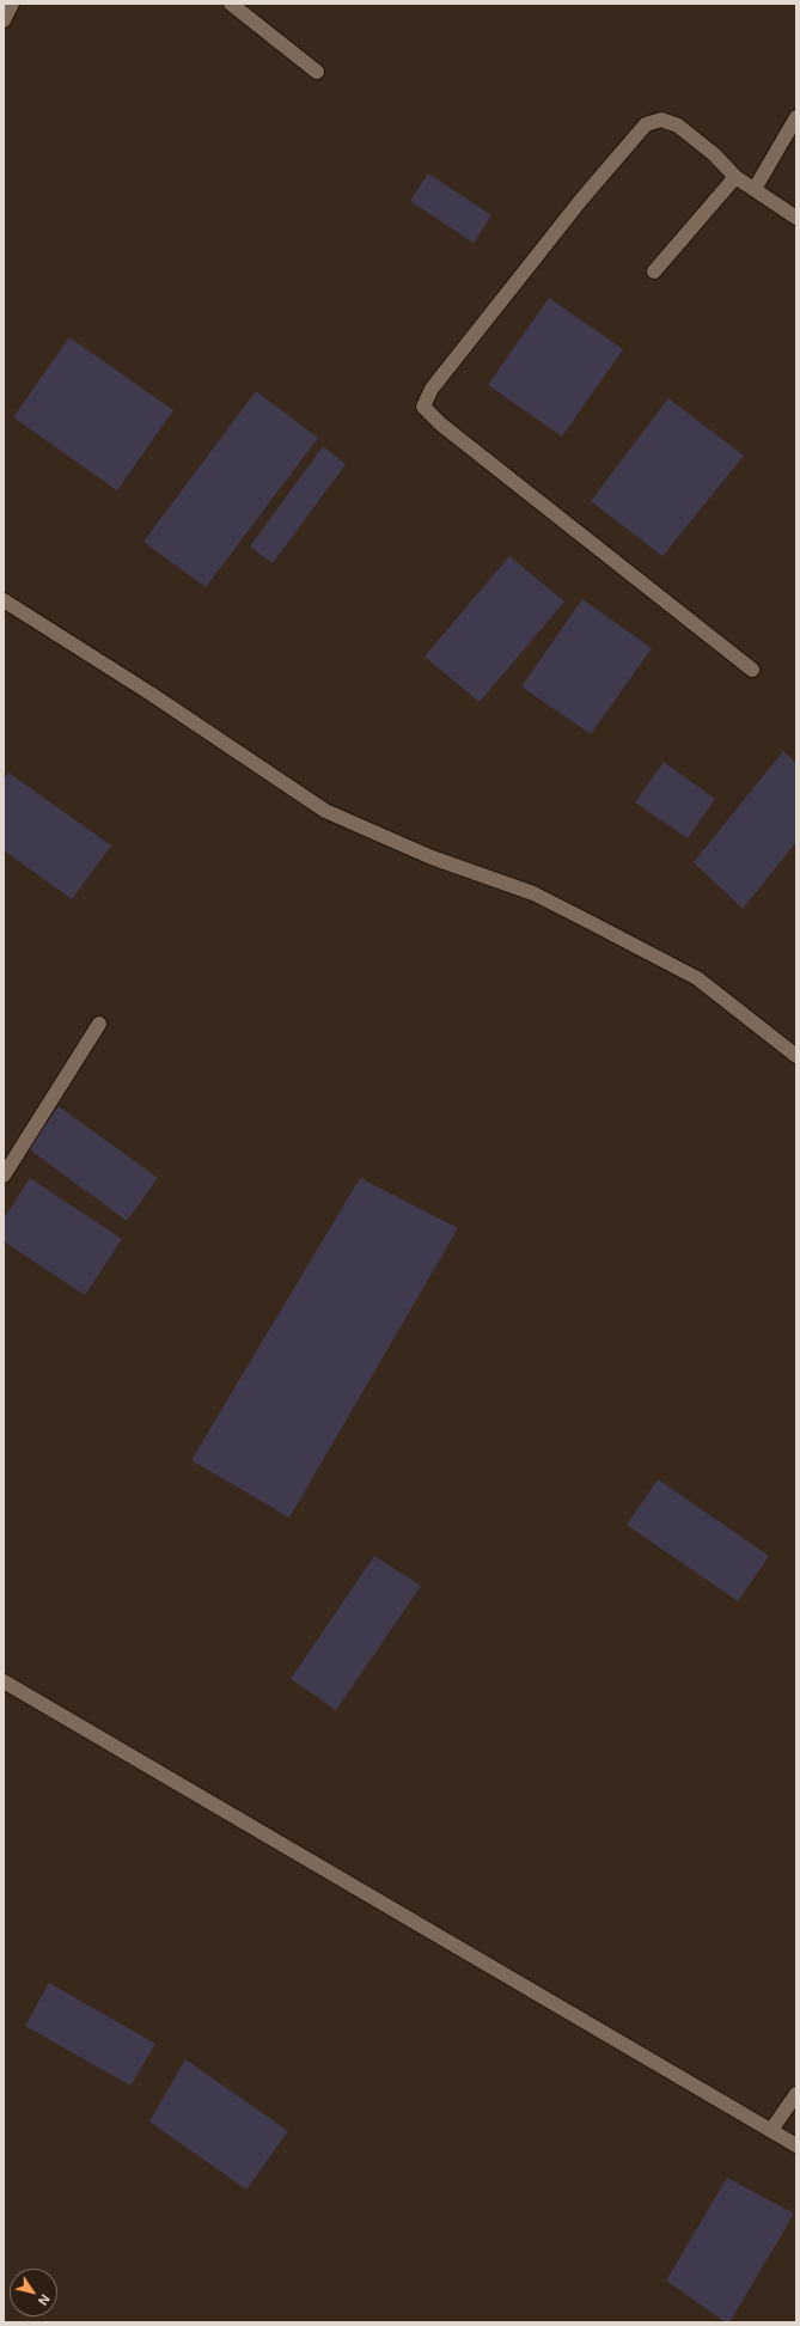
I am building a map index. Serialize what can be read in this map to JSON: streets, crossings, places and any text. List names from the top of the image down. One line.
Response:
{"north":"bottom right"}
